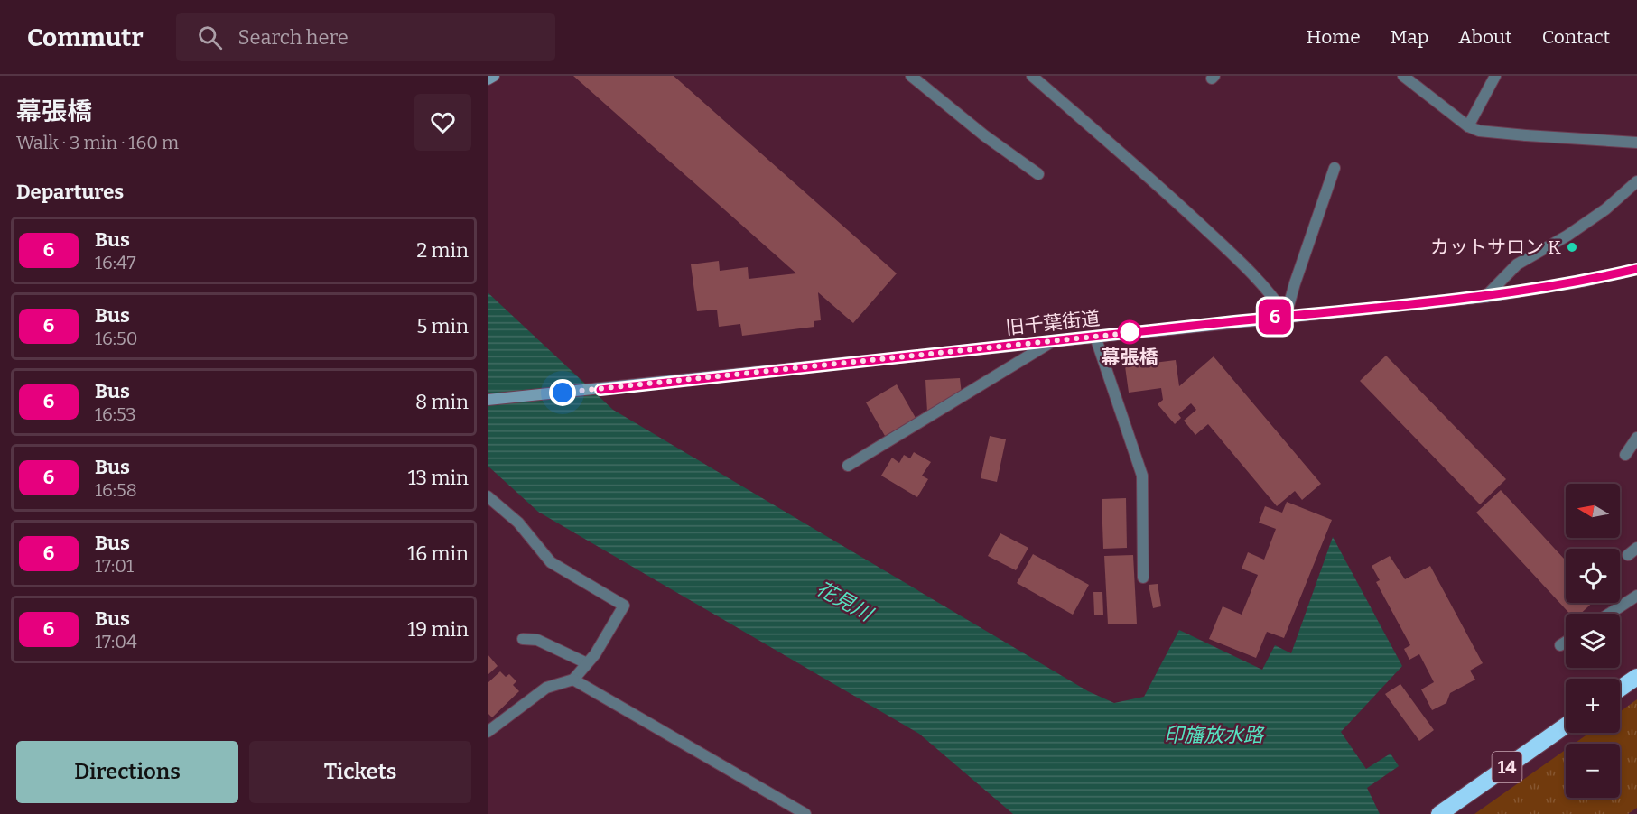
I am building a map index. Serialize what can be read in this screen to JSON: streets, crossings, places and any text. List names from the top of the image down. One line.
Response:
{"streets":{"highway":["14"],"street":["旧千葉街道"]},"water":["花見川","印旛放水路"],"places":["カットサロン K","幕張橋"],"lines":["bus line 6"],"north":"left","page":{"header":"Commutr","search":"Search here","nav":["Home","Map","About","Contact"],"heading":[["幕張橋","Walk · 3 min · 160 m"],"Departures"],"on_map":"6","list":[{"mark":"6","name":"Bus","note":"16:47","value":"2 min"},{"mark":"6","name":"Bus","note":"16:50","value":"5 min"},{"mark":"6","name":"Bus","note":"16:53","value":"8 min"},{"mark":"6","name":"Bus","note":"16:58","value":"13 min"},{"mark":"6","name":"Bus","note":"17:01","value":"16 min"},{"mark":"6","name":"Bus","note":"17:04","value":"19 min"}],"map_buttons":["+","−"],"buttons":["Directions","Tickets"]}}
